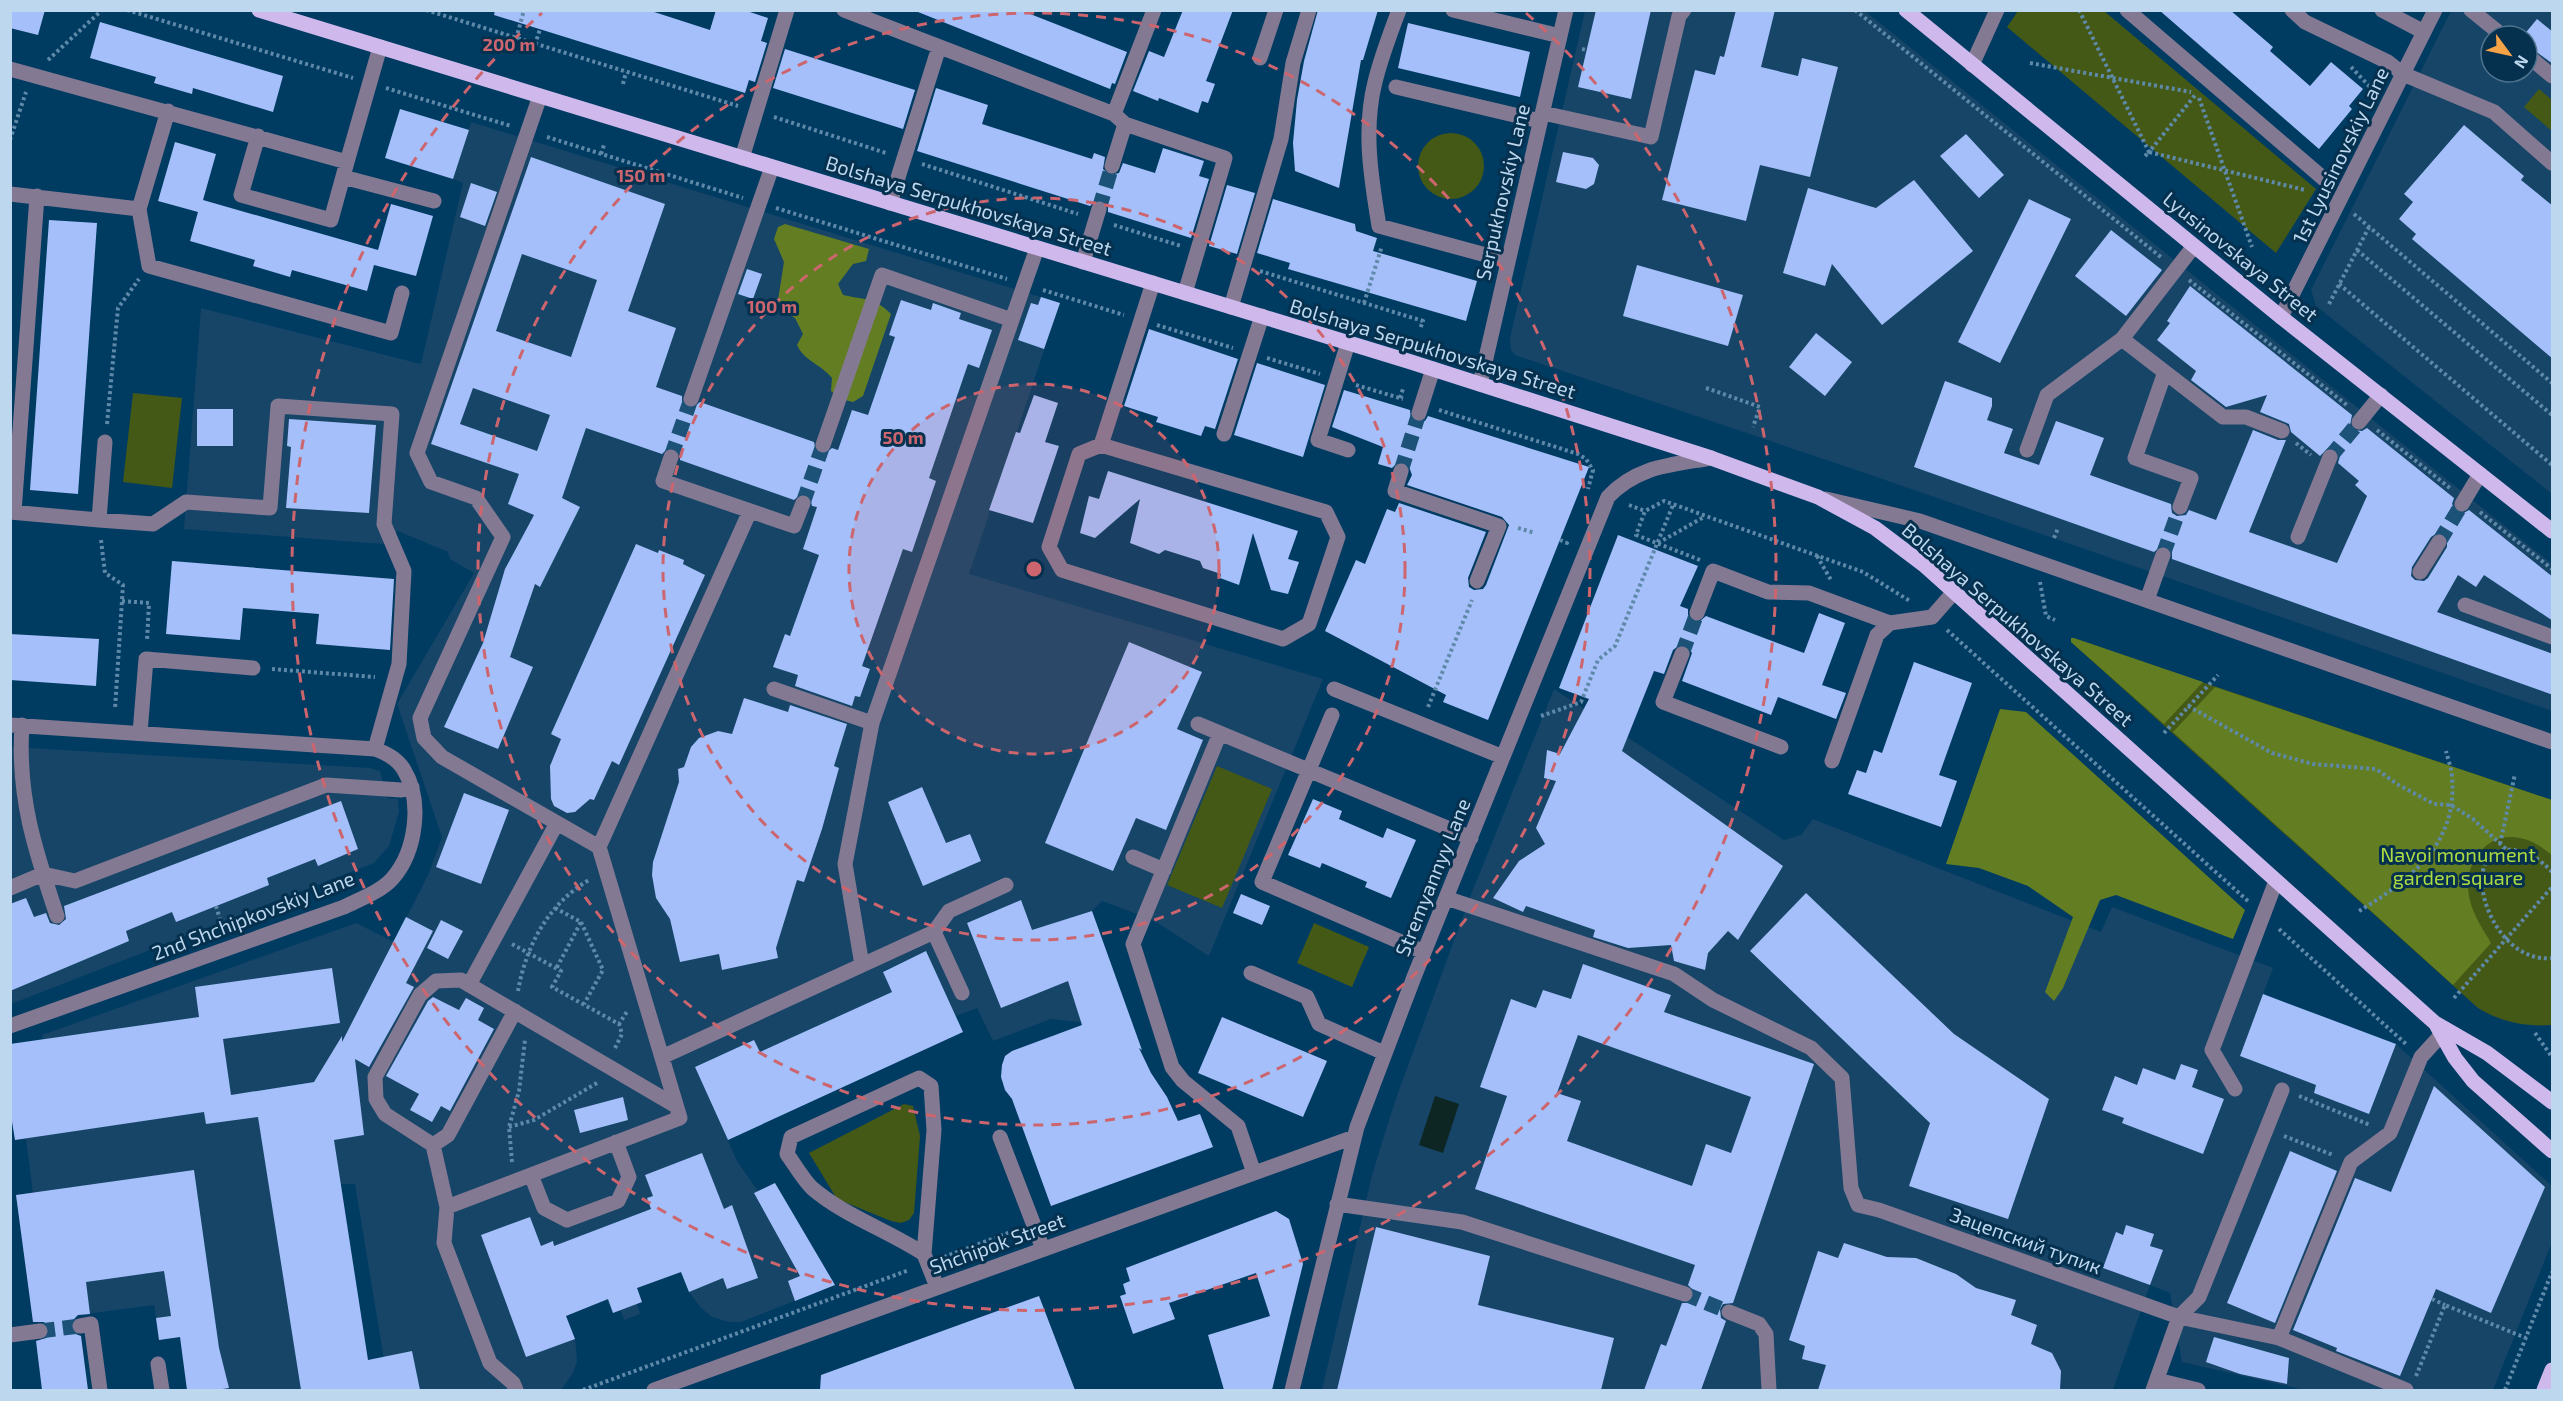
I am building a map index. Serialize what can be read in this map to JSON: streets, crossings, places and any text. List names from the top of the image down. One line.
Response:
{"streets":{"main road":["Bolshaya Serpukhovskaya Street","Lyusinovskaya Street"],"street":["1st Lyusinovskiy Lane","Serpukhovskiy Lane","Stremyannyy Lane","2nd Shchipkovskiy Lane","Зацепский тупик","Shchipok Street"]},"crossings":[["1st Lyusinovskiy Lane","Lyusinovskaya Street"],["Serpukhovskiy Lane","Bolshaya Serpukhovskaya Street"],["Bolshaya Serpukhovskaya Street","Stremyannyy Lane"],["Stremyannyy Lane","Зацепский тупик"],["Stremyannyy Lane","Shchipok Street"]],"parks":["Navoi monument garden square"],"north":"bottom right","rings":["200 m","150 m","100 m","50 m"]}
